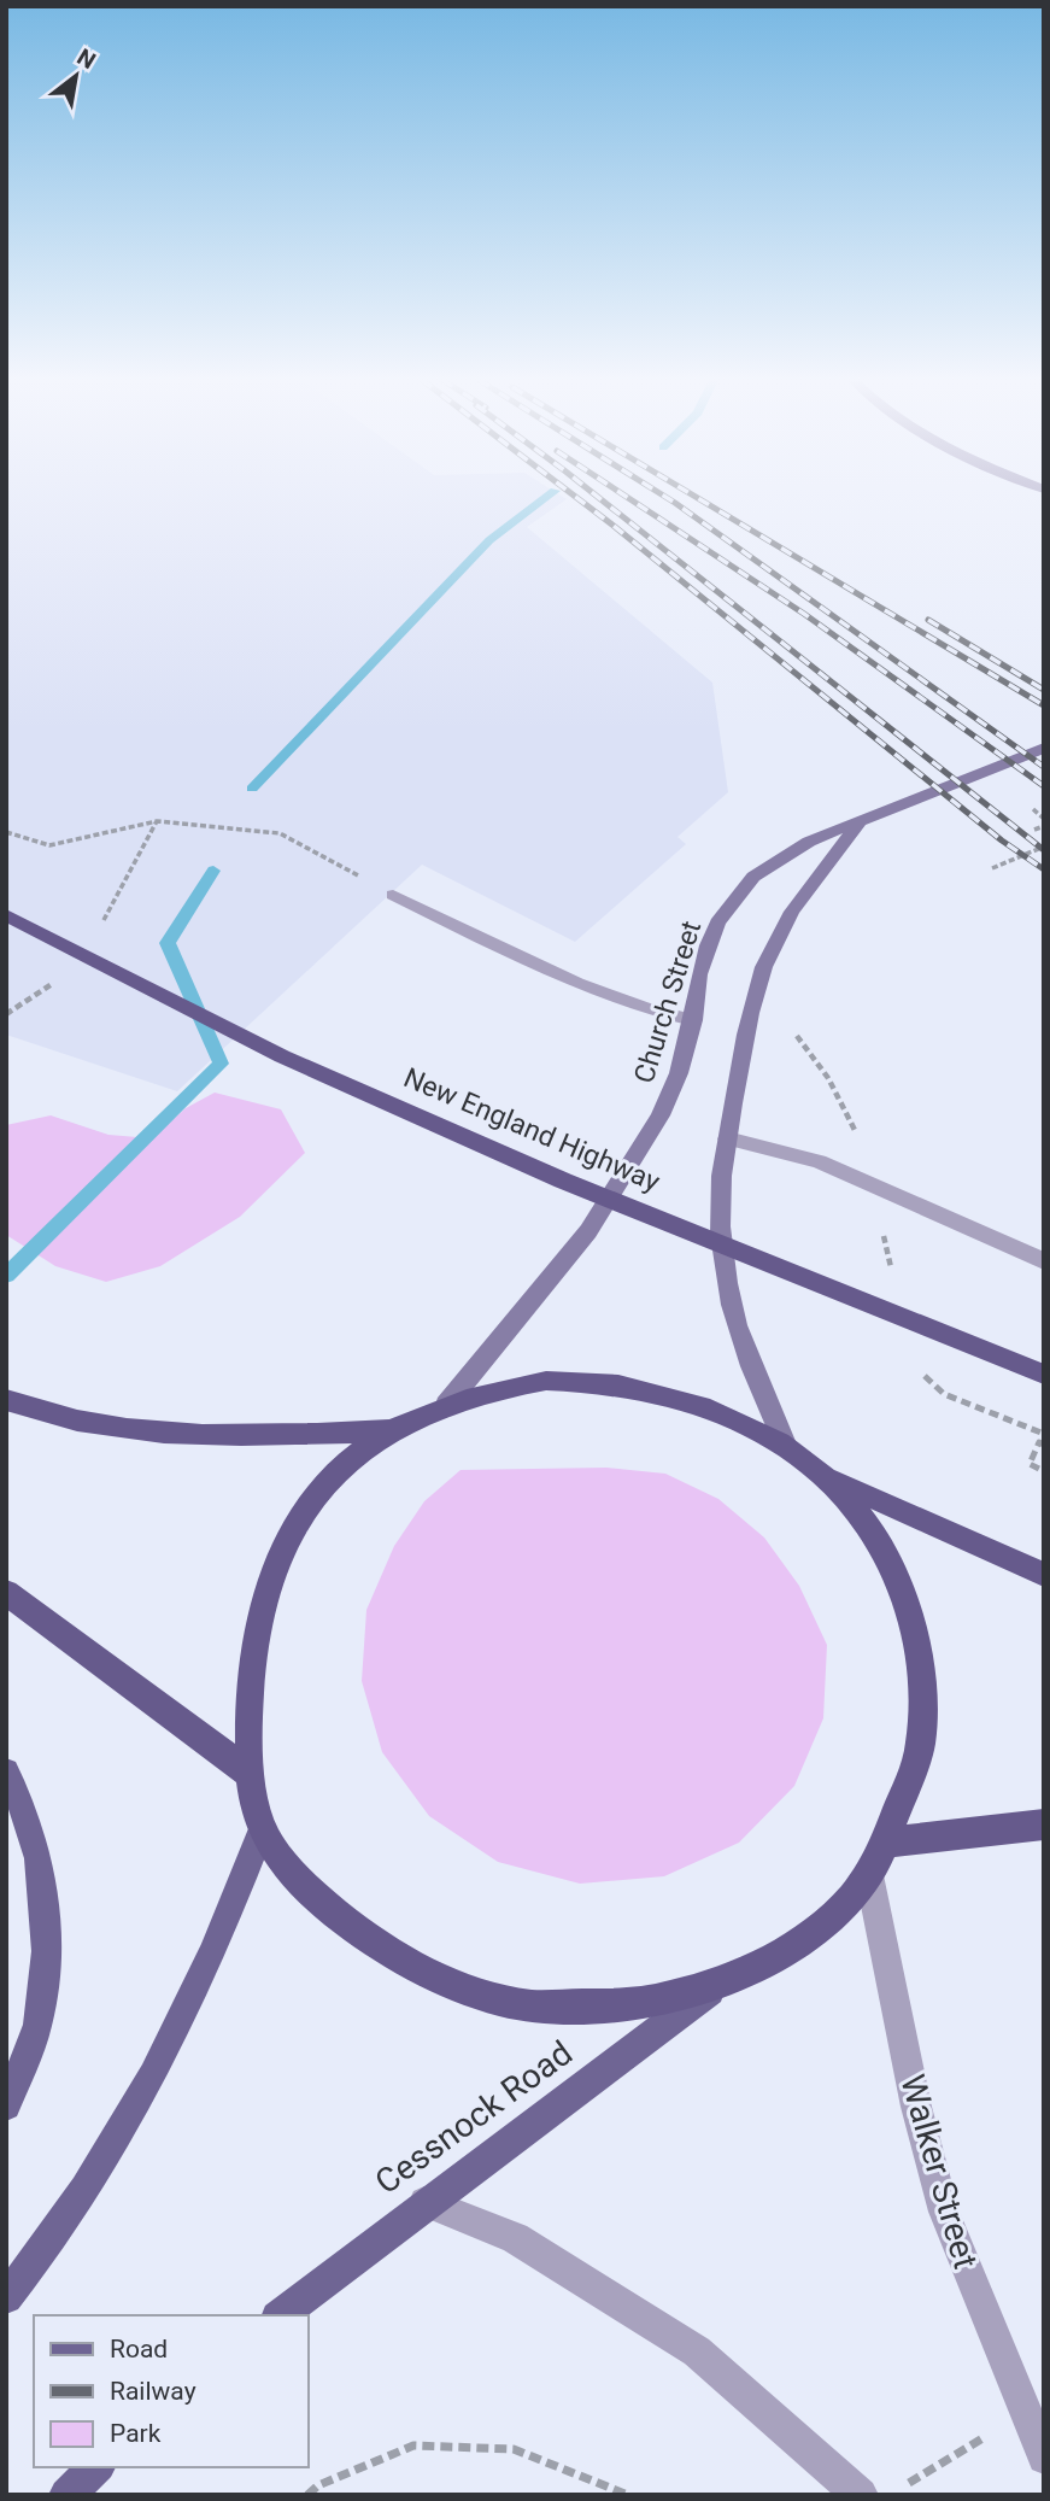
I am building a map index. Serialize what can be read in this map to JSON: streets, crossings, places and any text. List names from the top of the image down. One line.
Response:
{"streets":{"highway":["New England Highway"],"main road":["Church Street","Cessnock Road"],"street":["Walker Street"]},"legend":["Road","Railway","Park"],"north":"top right"}
